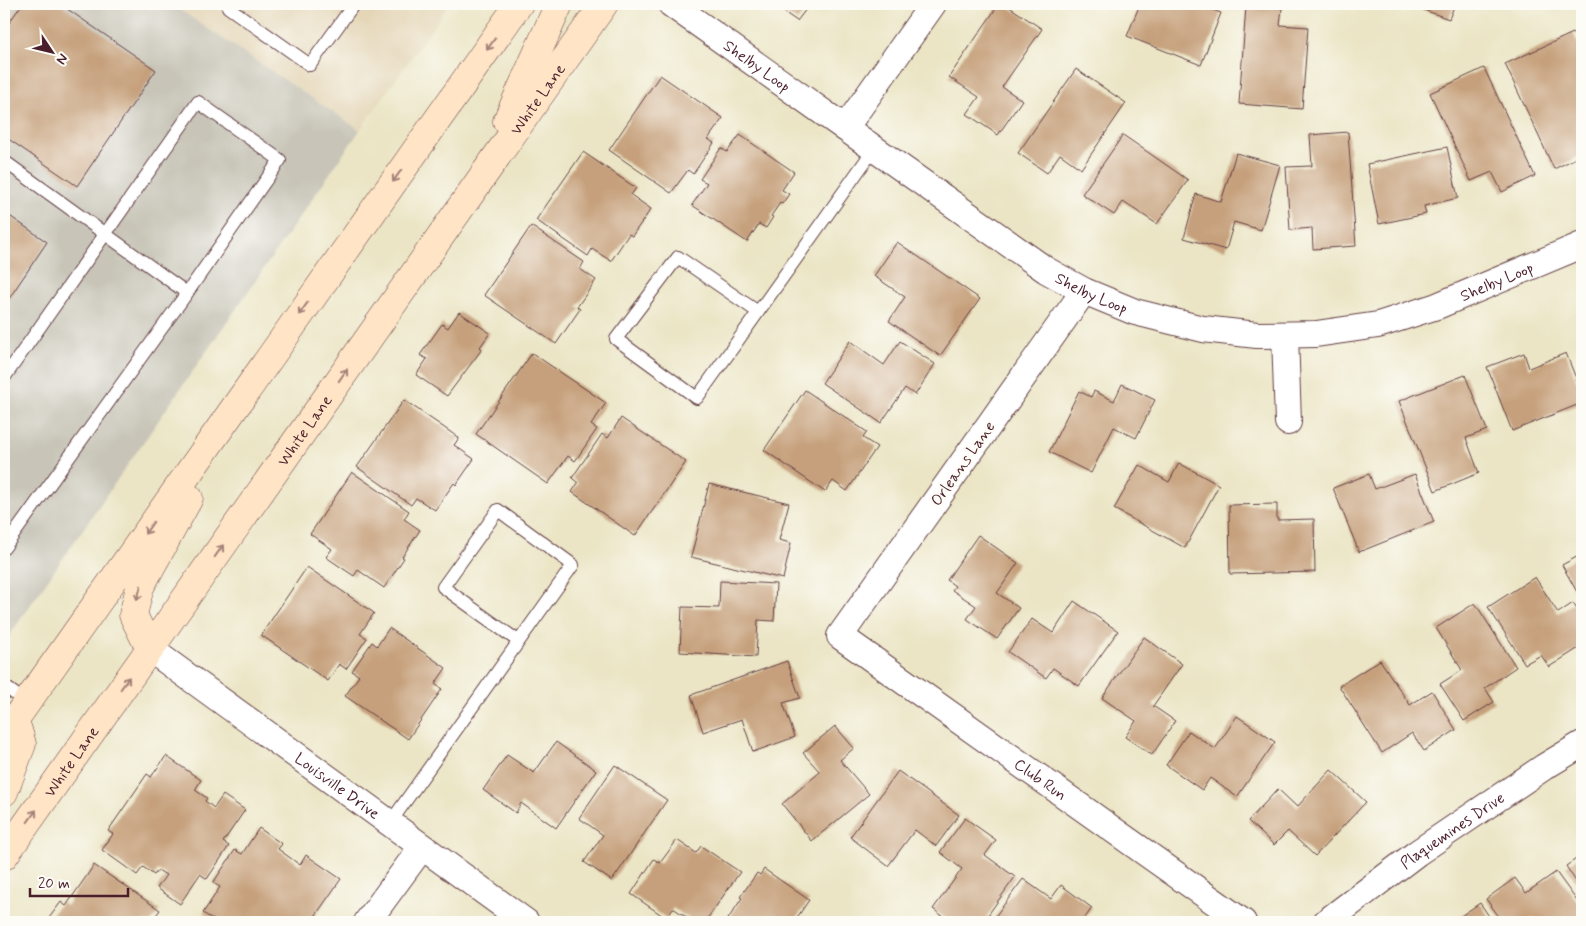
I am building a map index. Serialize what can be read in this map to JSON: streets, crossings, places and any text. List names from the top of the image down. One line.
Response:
{"streets":{"main road":["White Lane"],"street":["Shelby Loop","Orleans Lane","Club Run","Louisville Drive","Plaquemines Drive"]},"crossings":[["Shelby Loop","Orleans Lane"],["White Lane","Louisville Drive"],["Orleans Lane","Club Run"]],"scale_bar":"20 m","north":"bottom right"}
